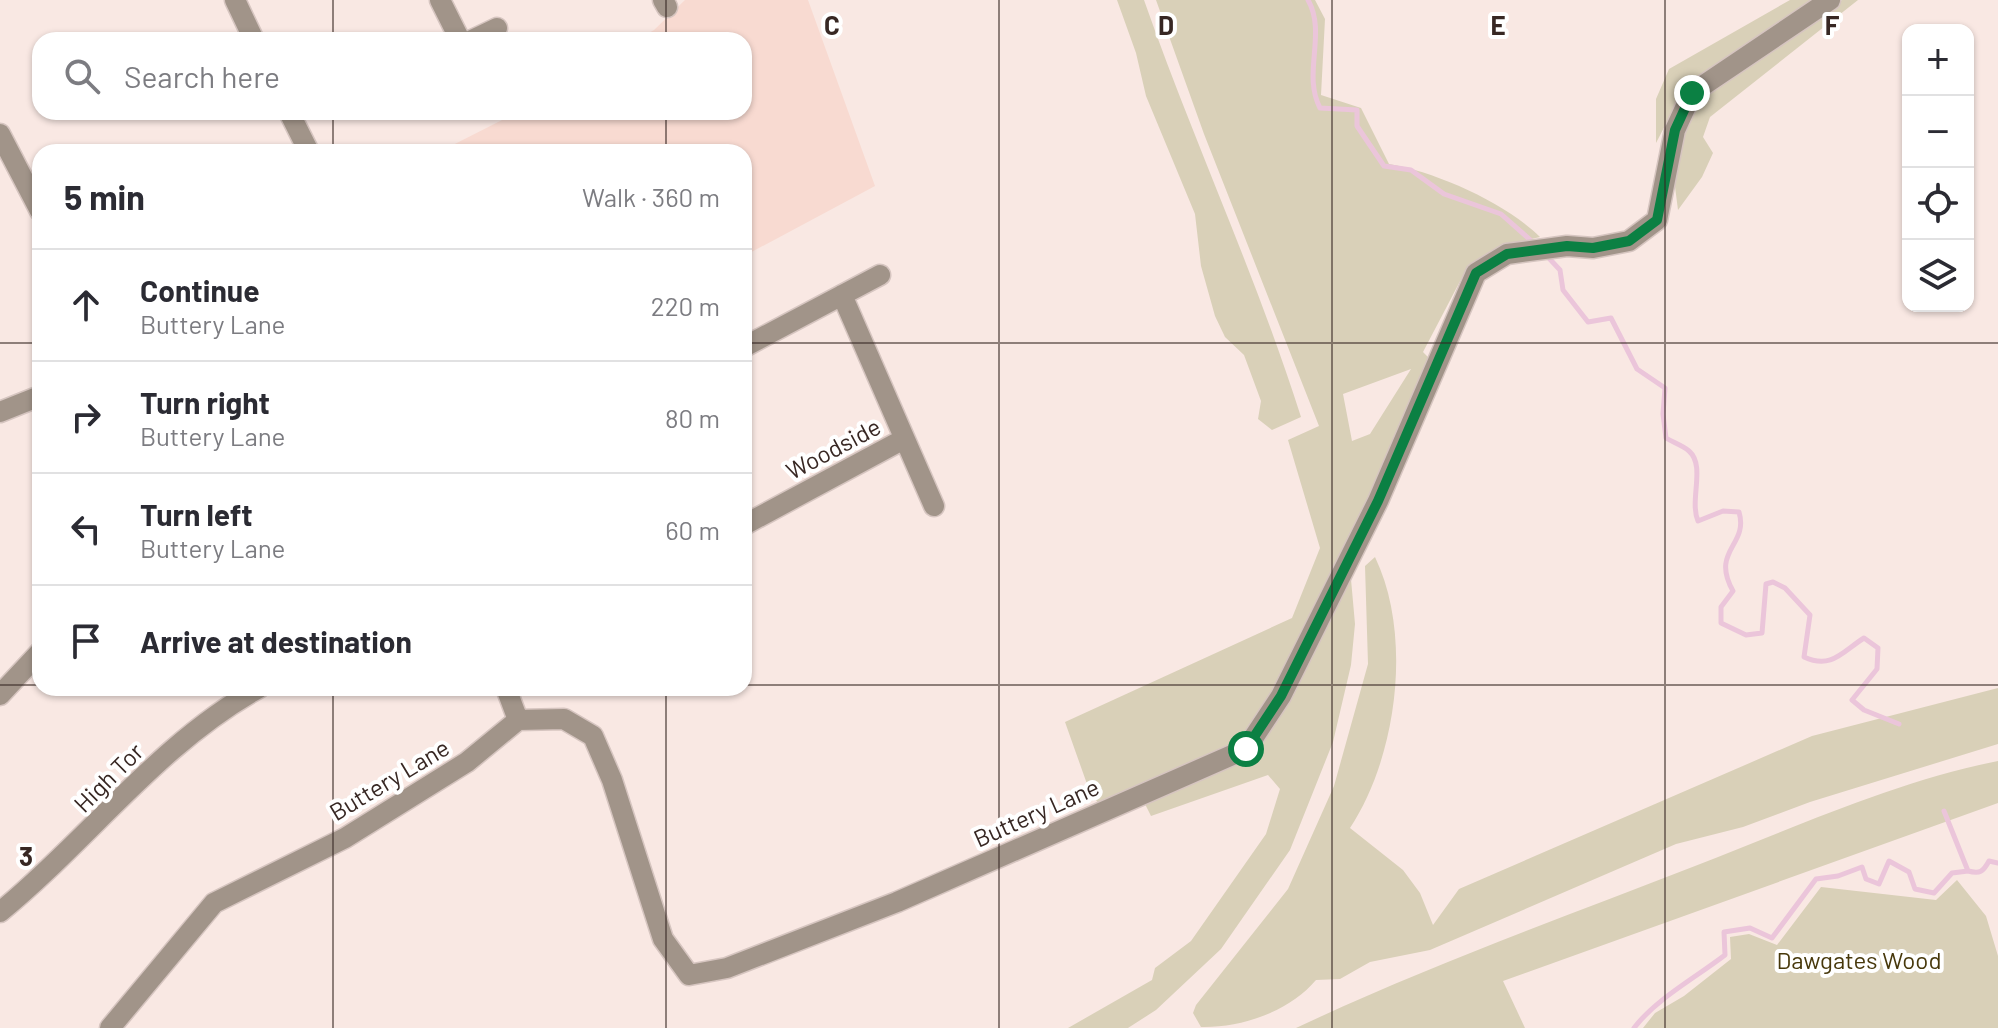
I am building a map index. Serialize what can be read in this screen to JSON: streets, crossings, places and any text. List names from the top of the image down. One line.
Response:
{"streets":{"street":["Woodside","High Tor","Buttery Lane"]},"parks":["Dawgates Wood"],"page":{"map_buttons":["+","−"],"search":"Search here","heading":["5 min","Walk · 360 m"],"list":[["Continue","Buttery Lane","220 m"],["Turn right","Buttery Lane","80 m"],["Turn left","Buttery Lane","60 m"],"Arrive at destination"]},"grid":{"columns":["C","D","E","F"],"rows":["3"]}}
